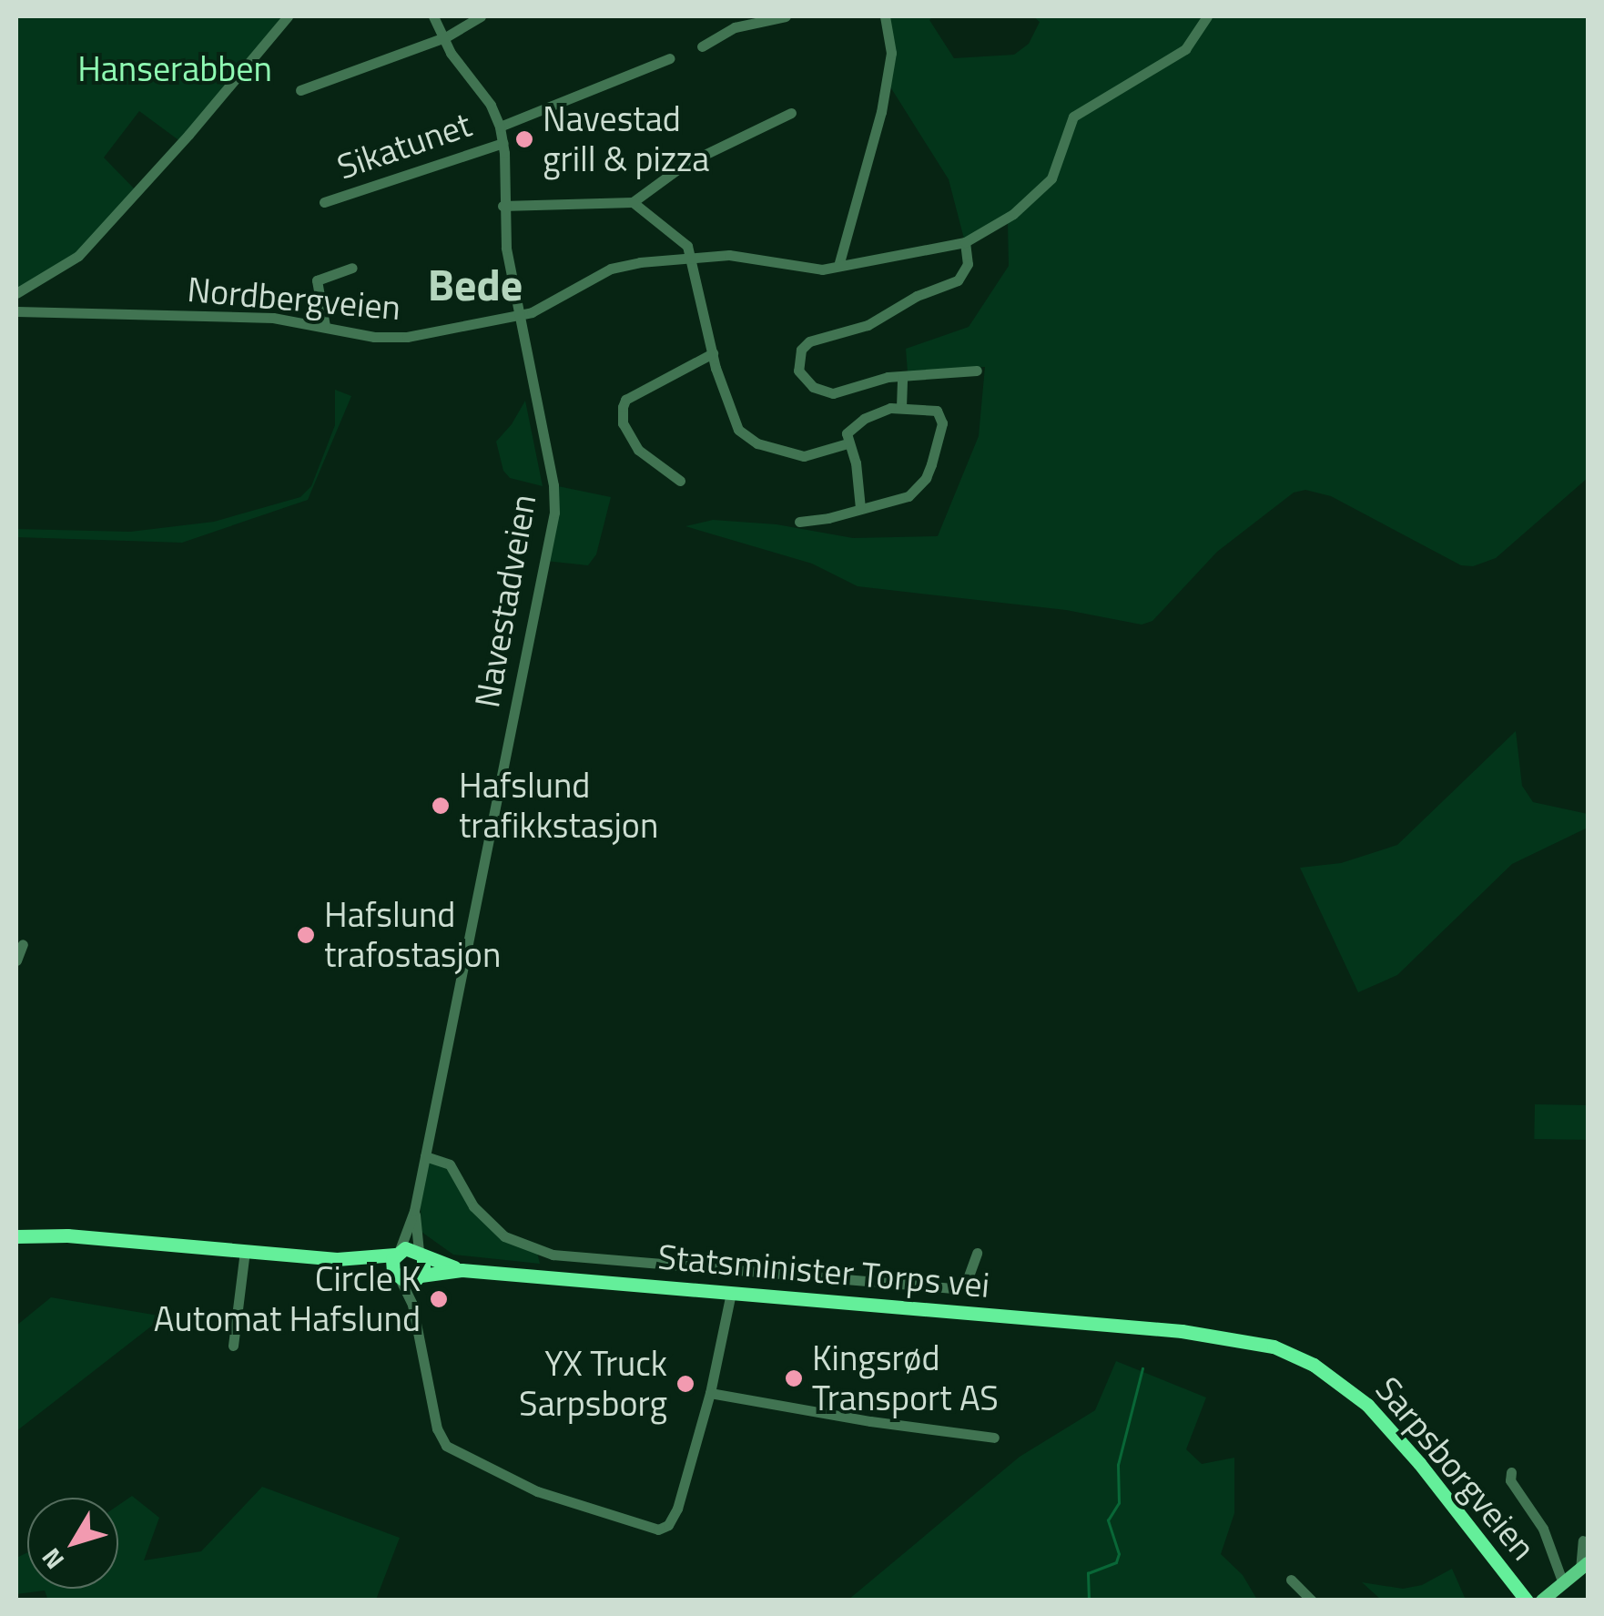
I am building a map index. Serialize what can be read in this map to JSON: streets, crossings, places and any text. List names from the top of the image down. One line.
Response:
{"streets":{"highway":["Statsminister Torps vei","Sarpsborgveien"],"street":["Sikatunet","Nordbergveien","Navestadveien"]},"crossings":[["Sikatunet","Navestadveien"],["Nordbergveien","Navestadveien"],["Navestadveien","Statsminister Torps vei"],["Statsminister Torps vei","Sarpsborgveien"]],"districts":["Bede"],"parks":["Hanserabben"],"places":["Navestad grill & pizza","Hafslund trafikkstasjon","Hafslund trafostasjon","Circle K Automat Hafslund","Kingsrød Transport AS","YX Truck Sarpsborg"],"north":"bottom left"}
